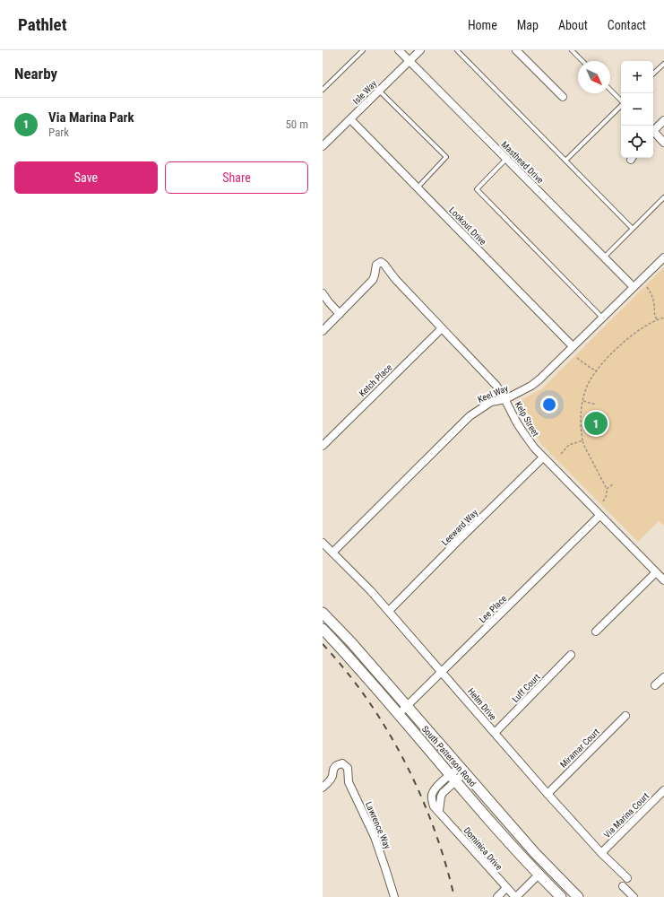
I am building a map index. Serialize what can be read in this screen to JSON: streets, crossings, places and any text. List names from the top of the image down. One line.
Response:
{"streets":{"street":["Isle Way","Masthead Drive","Lookout Drive","Ketch Place","Keel Way","Kelp Street","Leeward Way","Lee Place","Luff Court","Helm Drive","Miramar Court","South Patterson Road","Via Marina Court","Lawrence Way","Dominica Drive"]},"crossings":[["Isle Way","Masthead Drive"],["Isle Way","Lookout Drive"],["Masthead Drive","Keel Way"],["Lookout Drive","Keel Way"],["Ketch Place","Kelp Street"],["Keel Way","Kelp Street"],["Keel Way","Helm Drive"],["Kelp Street","Leeward Way"],["Kelp Street","Lee Place"],["Leeward Way","Helm Drive"],["Lee Place","Helm Drive"],["Lee Place","South Patterson Road"],["Luff Court","Helm Drive"],["Helm Drive","Miramar Court"],["Helm Drive","Via Marina Court"],["South Patterson Road","Dominica Drive"]],"north":"bottom right","page":{"header":"Pathlet","nav":["Home","Map","About","Contact"],"heading":"Nearby","map_buttons":["+","−"],"list":[{"mark":"1","name":"Via Marina Park","note":"Park","value":"50 m"}],"buttons":["Save","Share"],"pins":"1"}}
